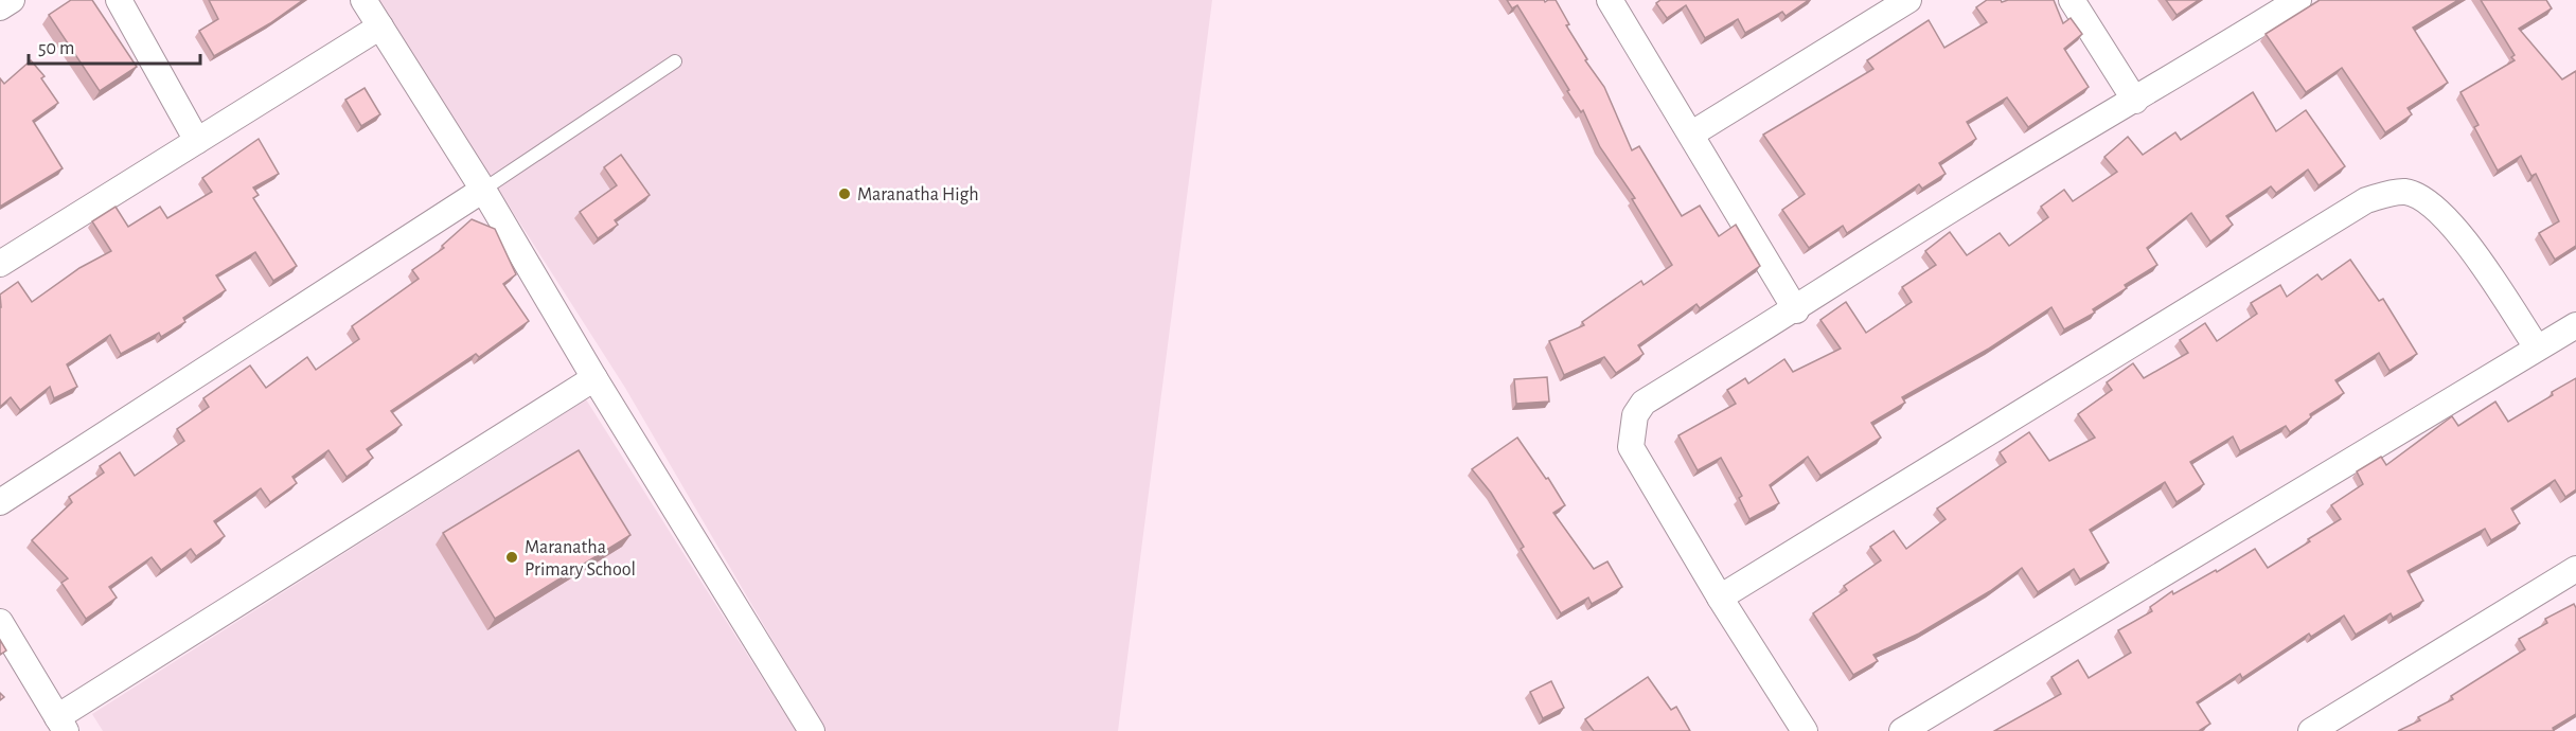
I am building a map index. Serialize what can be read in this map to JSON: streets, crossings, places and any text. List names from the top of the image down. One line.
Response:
{"places":["Maranatha High","Maranatha Primary School"],"scale_bar":"50 m"}
